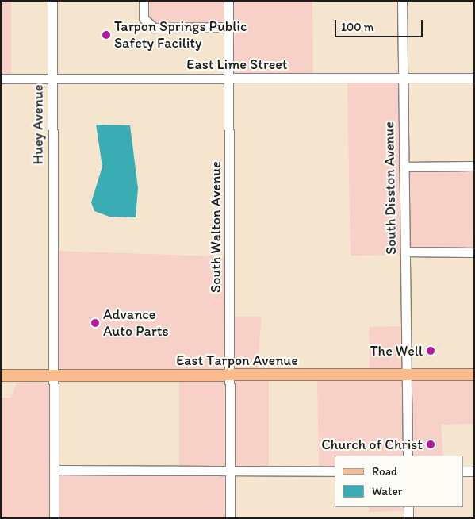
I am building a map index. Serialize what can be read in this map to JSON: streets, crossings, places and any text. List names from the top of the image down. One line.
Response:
{"streets":{"main road":["East Tarpon Avenue"],"street":["East Lime Street","Huey Avenue","South Disston Avenue","South Walton Avenue"]},"crossings":[["East Lime Street","Huey Avenue"],["East Lime Street","South Disston Avenue"],["East Lime Street","South Walton Avenue"],["Huey Avenue","East Tarpon Avenue"],["South Disston Avenue","East Tarpon Avenue"],["South Walton Avenue","East Tarpon Avenue"]],"places":["Tarpon Springs Public Safety Facility","Advance Auto Parts","The Well","Church of Christ"],"legend":["Road","Water"],"scale_bar":"100 m"}
